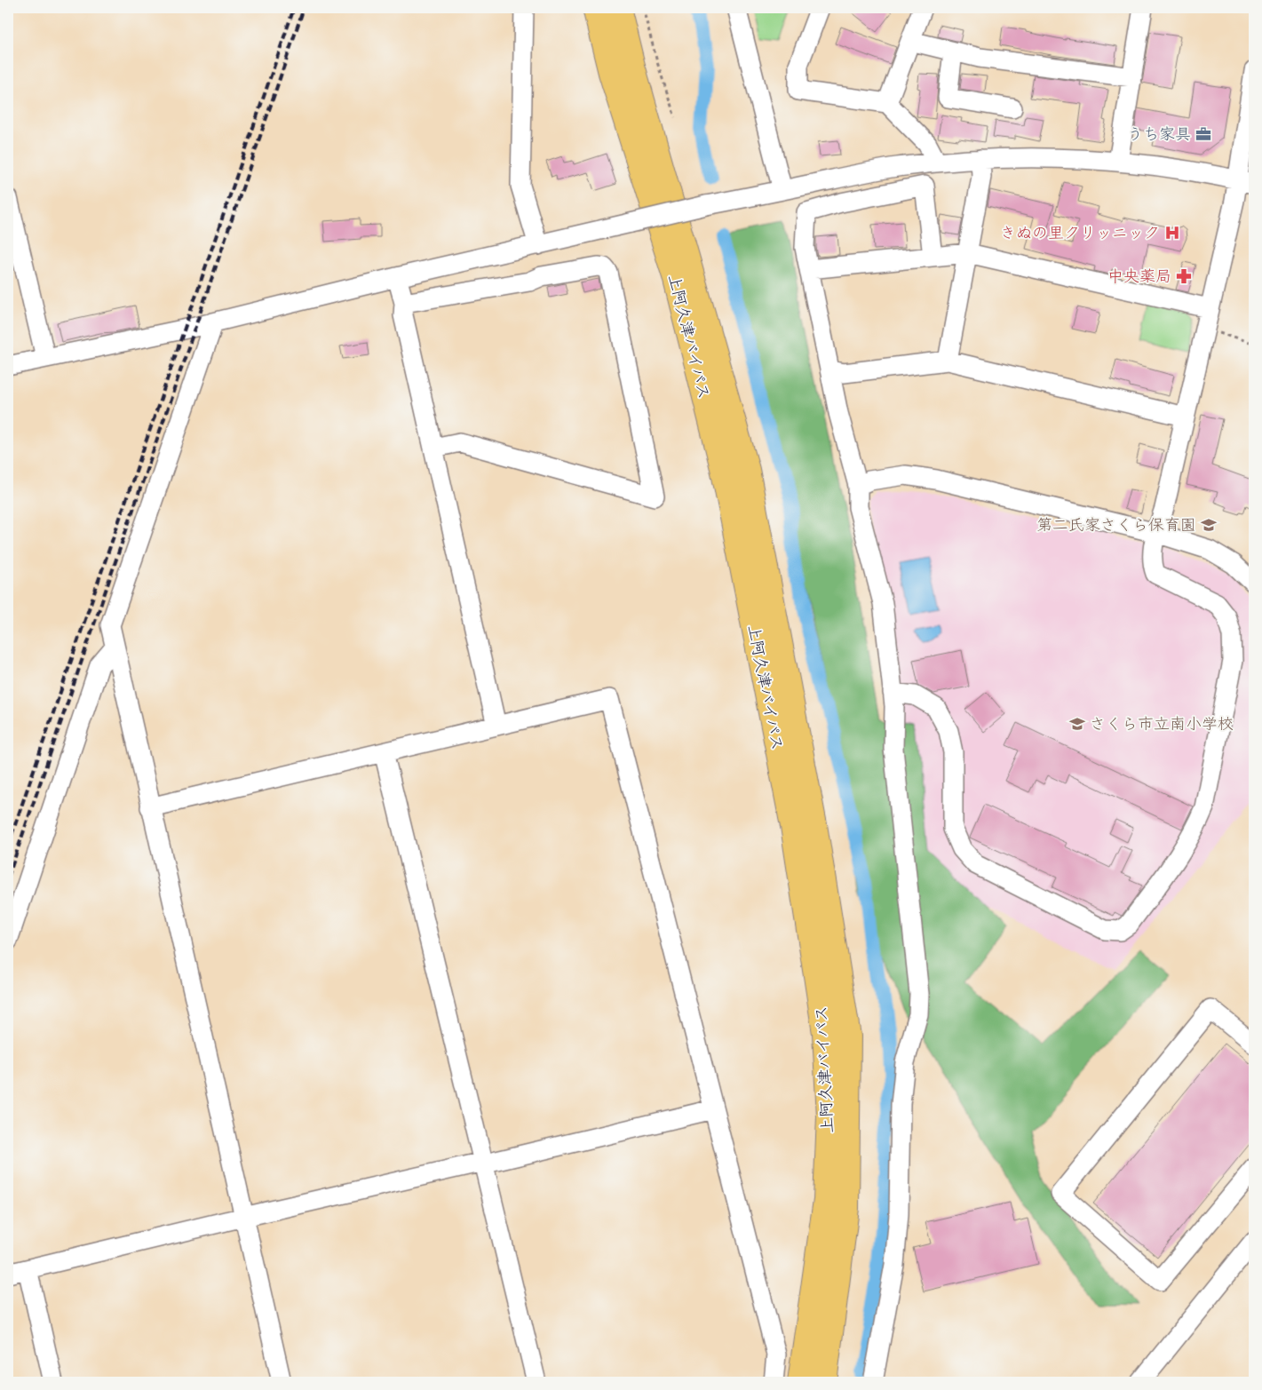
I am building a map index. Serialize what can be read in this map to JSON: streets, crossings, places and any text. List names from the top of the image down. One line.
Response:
{"streets":{"highway":["上阿久津バイパス"]},"places":{"office":["うち家具"],"hospital":["きぬの里クリッニック"],"pharmacy":["中央薬局"],"school or university":["第二氏家さくら保育園","さくら市立南小学校"]}}
